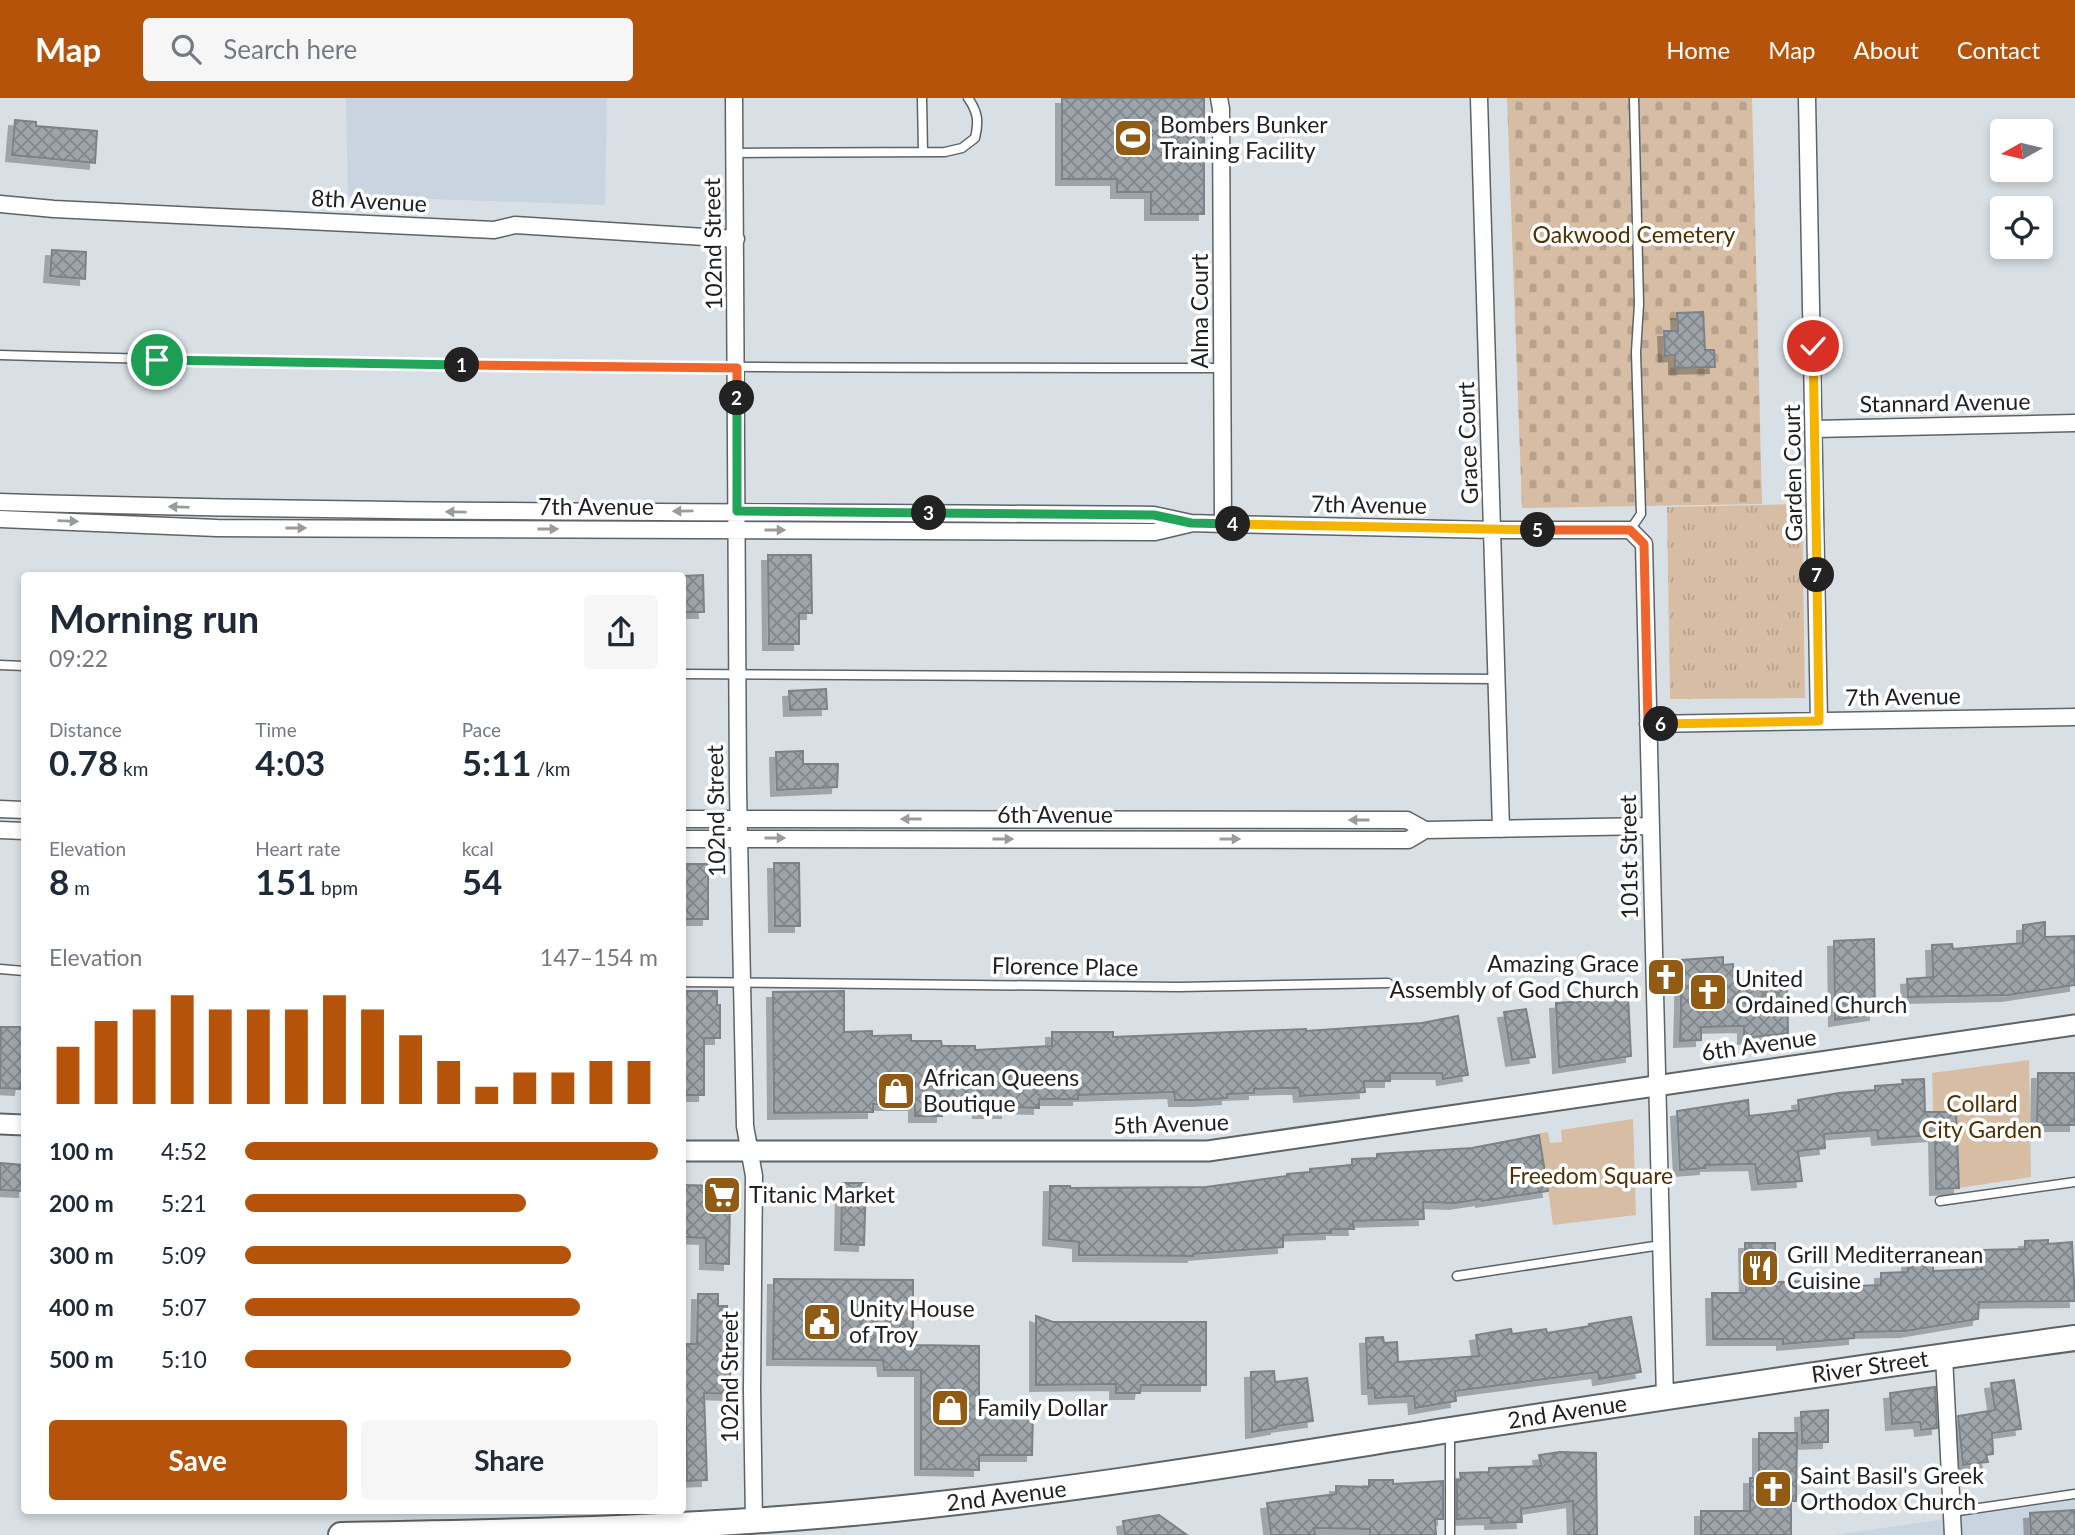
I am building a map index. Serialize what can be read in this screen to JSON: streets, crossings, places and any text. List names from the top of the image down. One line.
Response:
{"streets":{"main road":["River Street","2nd Avenue"],"street":["8th Avenue","102nd Street","Alma Court","Stannard Avenue","Grace Court","Garden Court","7th Avenue","6th Avenue","101st Street","5th Avenue"],"lane":["Florence Place"]},"crossings":[["8th Avenue","102nd Street"],["102nd Street","7th Avenue"],["102nd Street","6th Avenue"],["102nd Street","Florence Place"],["102nd Street","5th Avenue"],["102nd Street","2nd Avenue"],["Alma Court","7th Avenue"],["Stannard Avenue","Garden Court"],["Grace Court","7th Avenue"],["Grace Court","6th Avenue"],["Garden Court","7th Avenue"],["7th Avenue","101st Street"],["6th Avenue","101st Street"],["6th Avenue","5th Avenue"],["101st Street","5th Avenue"],["101st Street","River Street"],["101st Street","2nd Avenue"],["River Street","2nd Avenue"]],"parks":["Oakwood Cemetery","Collard City Garden","Freedom Square"],"places":{"sports":["Bombers Bunker Training Facility"],"church":["Amazing Grace Assembly of God Church","United Ordained Church","Saint Basil's Greek Orthodox Church"],"shop":["African Queens Boutique","Family Dollar"],"supermarket":["Titanic Market"],"restaurant":["Grill Mediterranean Cuisine"],"public building":["Unity House of Troy"]},"north":"left","page":{"header":"Map","search":"Search here","nav":["Home","Map","About","Contact"],"pins":["1","2","3","4","5","7","6"],"heading":["Morning run","09:22"],"stats":[["Distance","0.78 km"],["Time","4:03"],["Pace","5:11 /km"],["Elevation","8 m"],["Heart rate","151 bpm"],["kcal","54"]],"chart":["Elevation","147–154 m"],"list":[{"name":"100 m","note":"4:52"},{"name":"200 m","note":"5:21"},{"name":"300 m","note":"5:09"},{"name":"400 m","note":"5:07"},{"name":"500 m","note":"5:10"}],"buttons":["Save","Share"]}}
